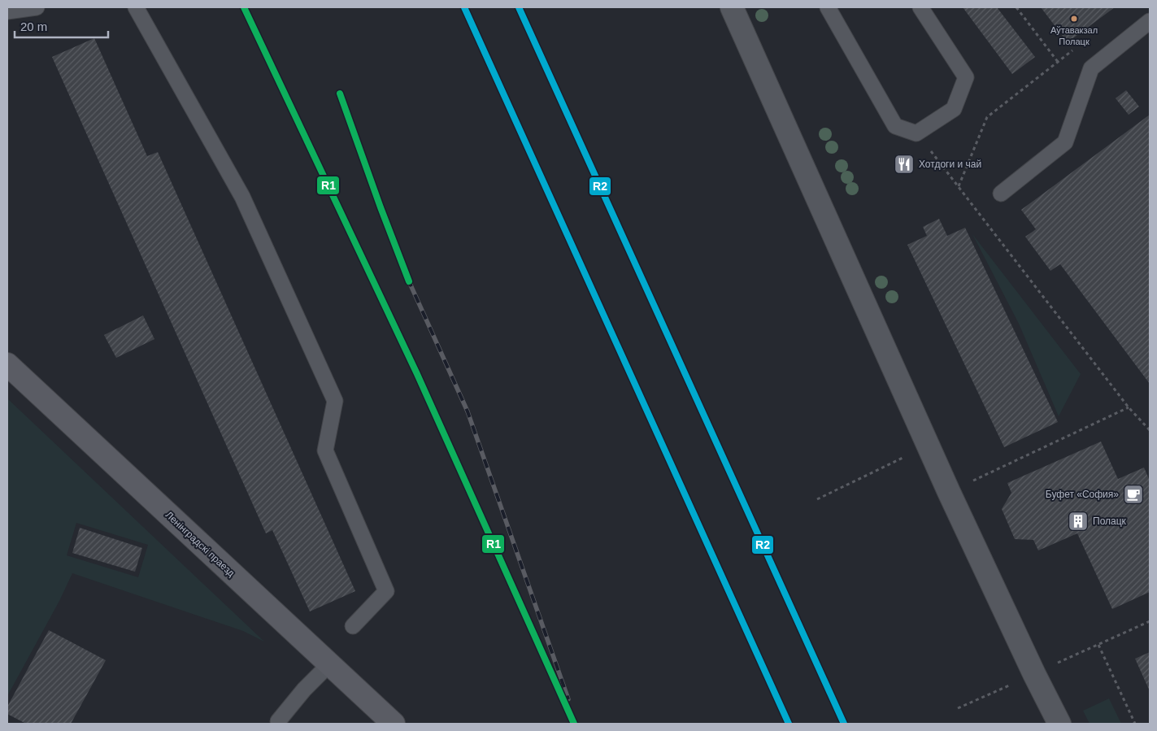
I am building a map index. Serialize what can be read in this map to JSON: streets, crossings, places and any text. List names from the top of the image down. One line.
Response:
{"streets":{"street":["Ленінградскі праезд"]},"places":{"other":["Аўтавакзал Полацк"],"restaurant":["Хотдоги и чай"],"cafe":["Буфет «София»"],"building":["Полацк"]},"lines":["transit line R1","transit line R2"],"scale_bar":"20 m"}
